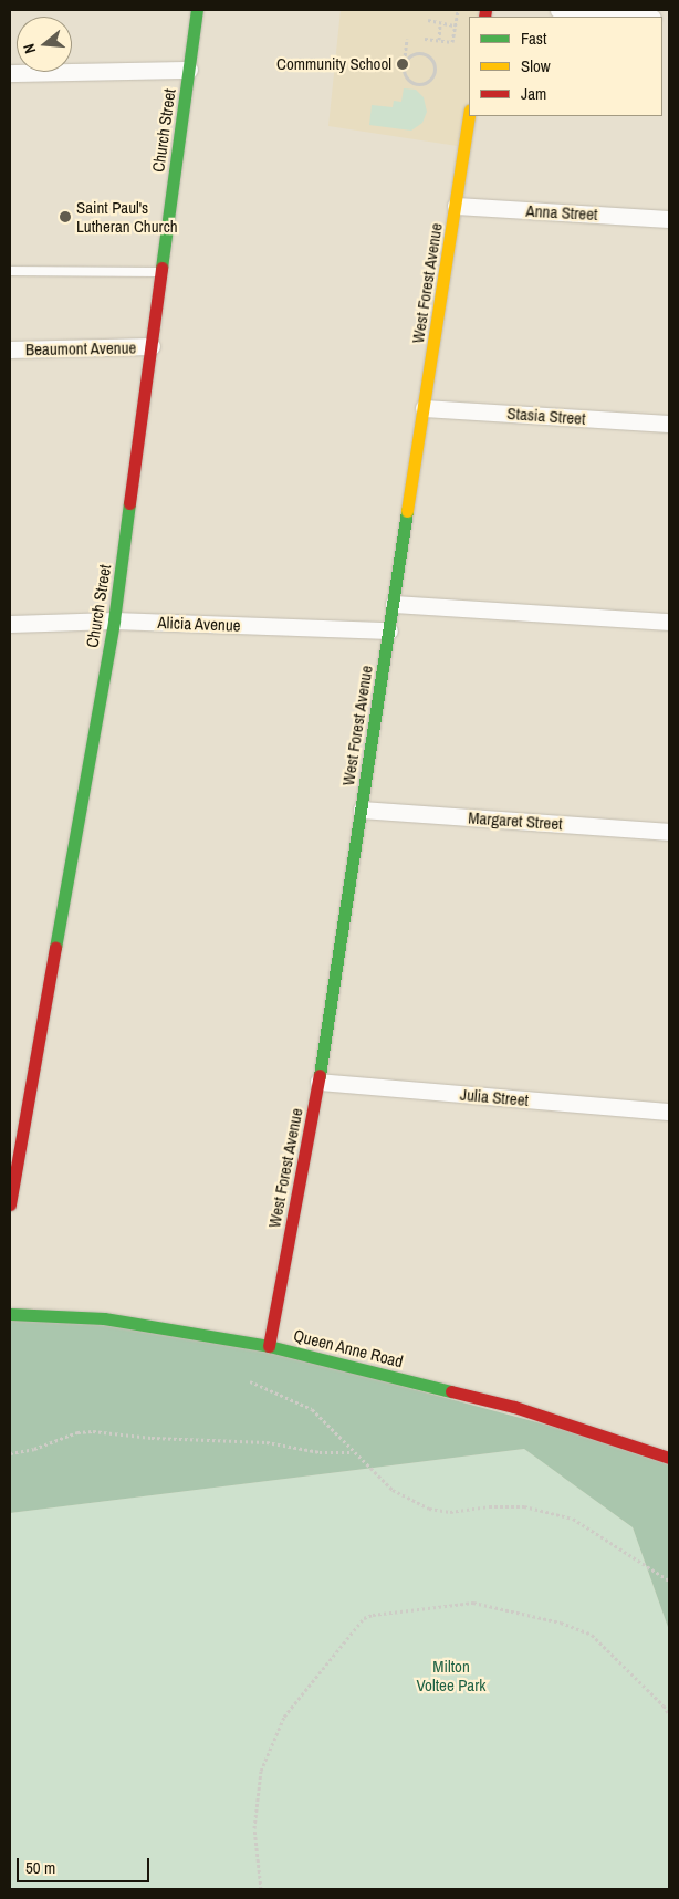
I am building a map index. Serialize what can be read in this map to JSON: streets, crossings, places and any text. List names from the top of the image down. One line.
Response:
{"streets":{"street":["Church Street","Anna Street","West Forest Avenue","Beaumont Avenue","Stasia Street","Alicia Avenue","Margaret Street","Julia Street","Queen Anne Road"]},"crossings":[["Church Street","Beaumont Avenue"],["Church Street","Alicia Avenue"],["Anna Street","West Forest Avenue"],["West Forest Avenue","Stasia Street"],["West Forest Avenue","Alicia Avenue"],["West Forest Avenue","Margaret Street"],["West Forest Avenue","Julia Street"],["West Forest Avenue","Queen Anne Road"]],"parks":["Milton Voltee Park"],"places":["Community School","Saint Paul's Lutheran Church"],"legend":["Fast","Slow","Jam"],"scale_bar":"50 m","north":"left"}
